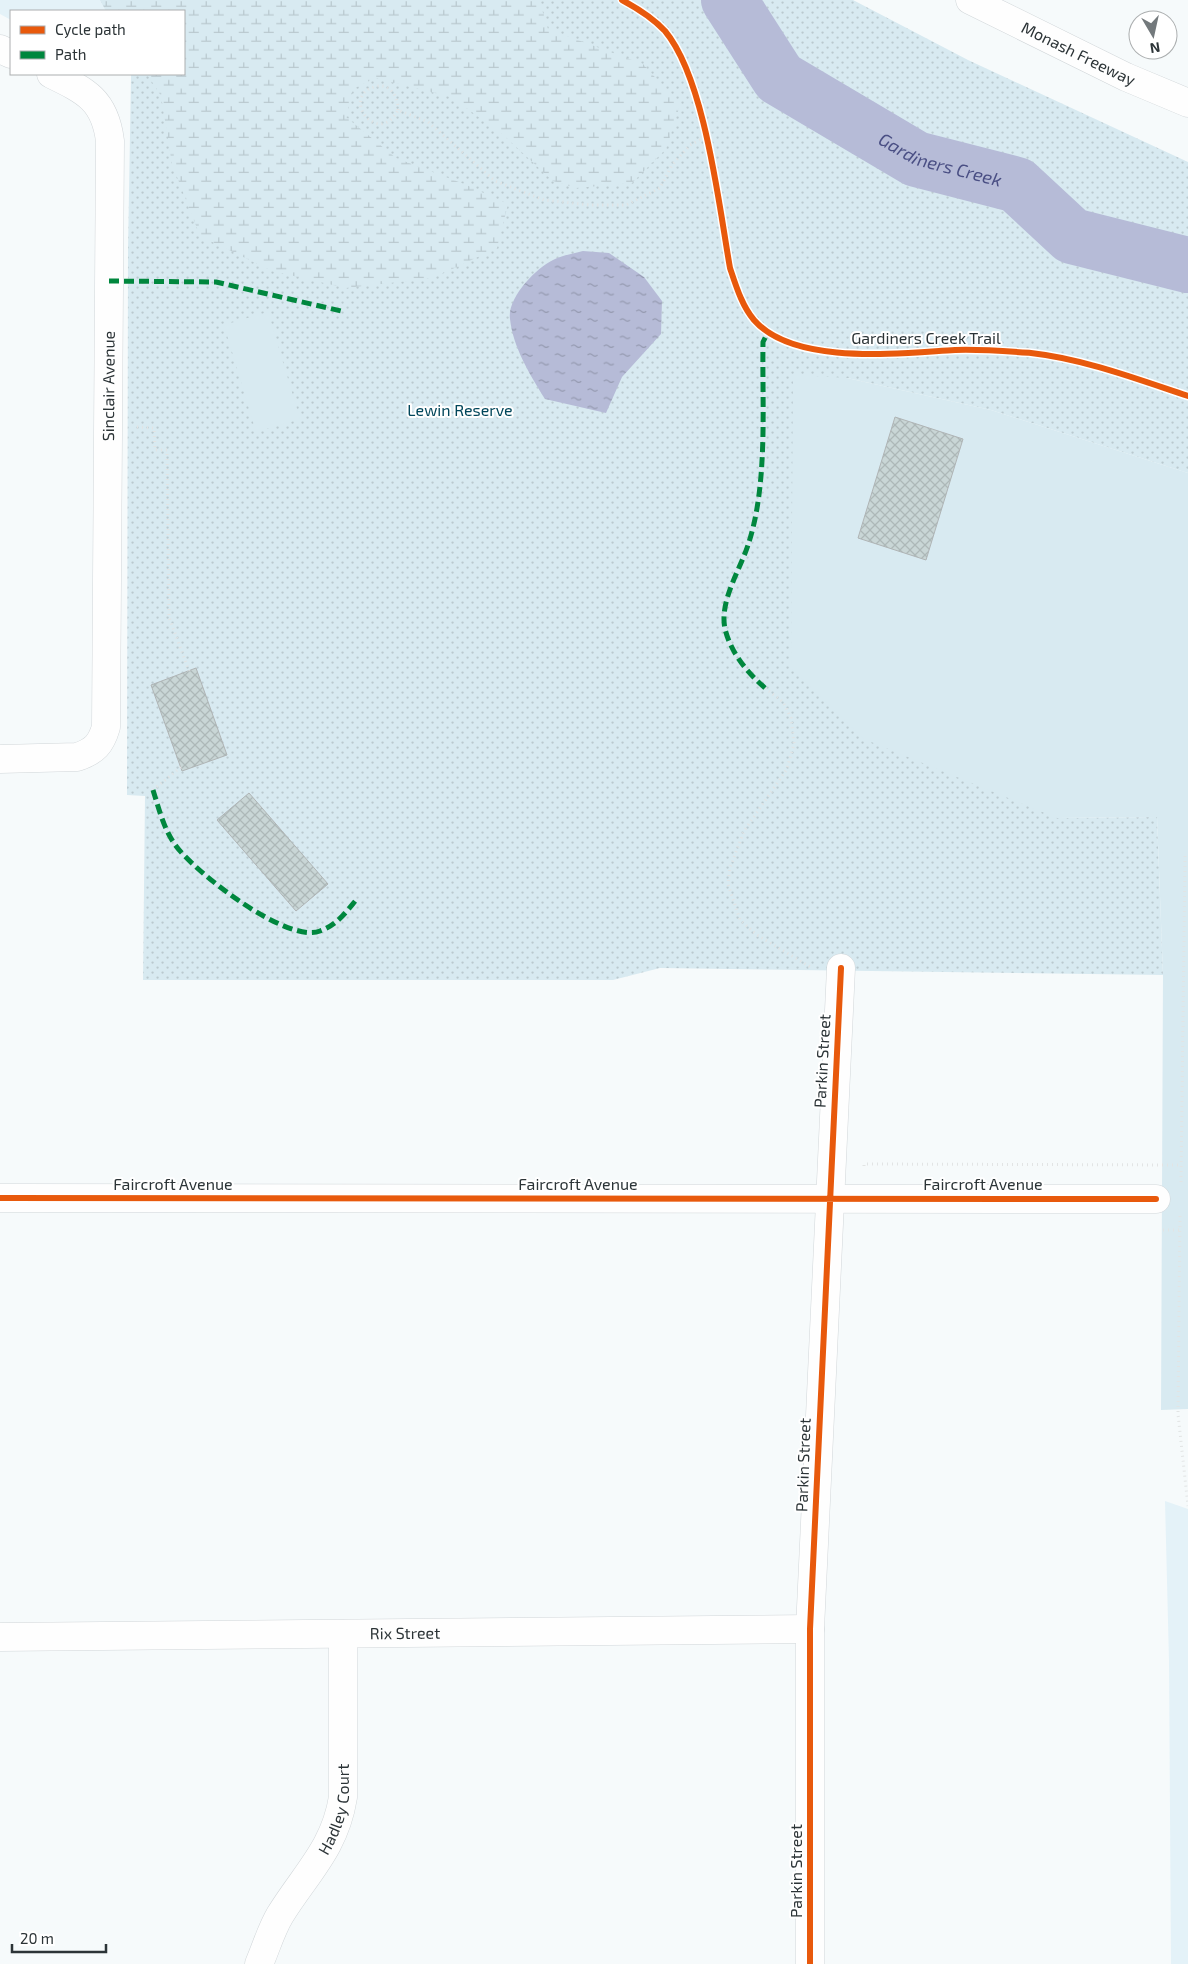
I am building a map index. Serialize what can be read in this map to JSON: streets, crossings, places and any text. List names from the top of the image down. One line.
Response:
{"streets":{"main road":["Monash Freeway","Sinclair Avenue","Parkin Street","Faircroft Avenue","Rix Street","Hadley Court"],"cycle path":["Gardiners Creek Trail"]},"crossings":[["Parkin Street","Faircroft Avenue"],["Parkin Street","Rix Street"],["Rix Street","Hadley Court"]],"water":["Gardiners Creek"],"parks":["Lewin Reserve"],"legend":["Cycle path","Path"],"scale_bar":"20 m","north":"bottom"}
